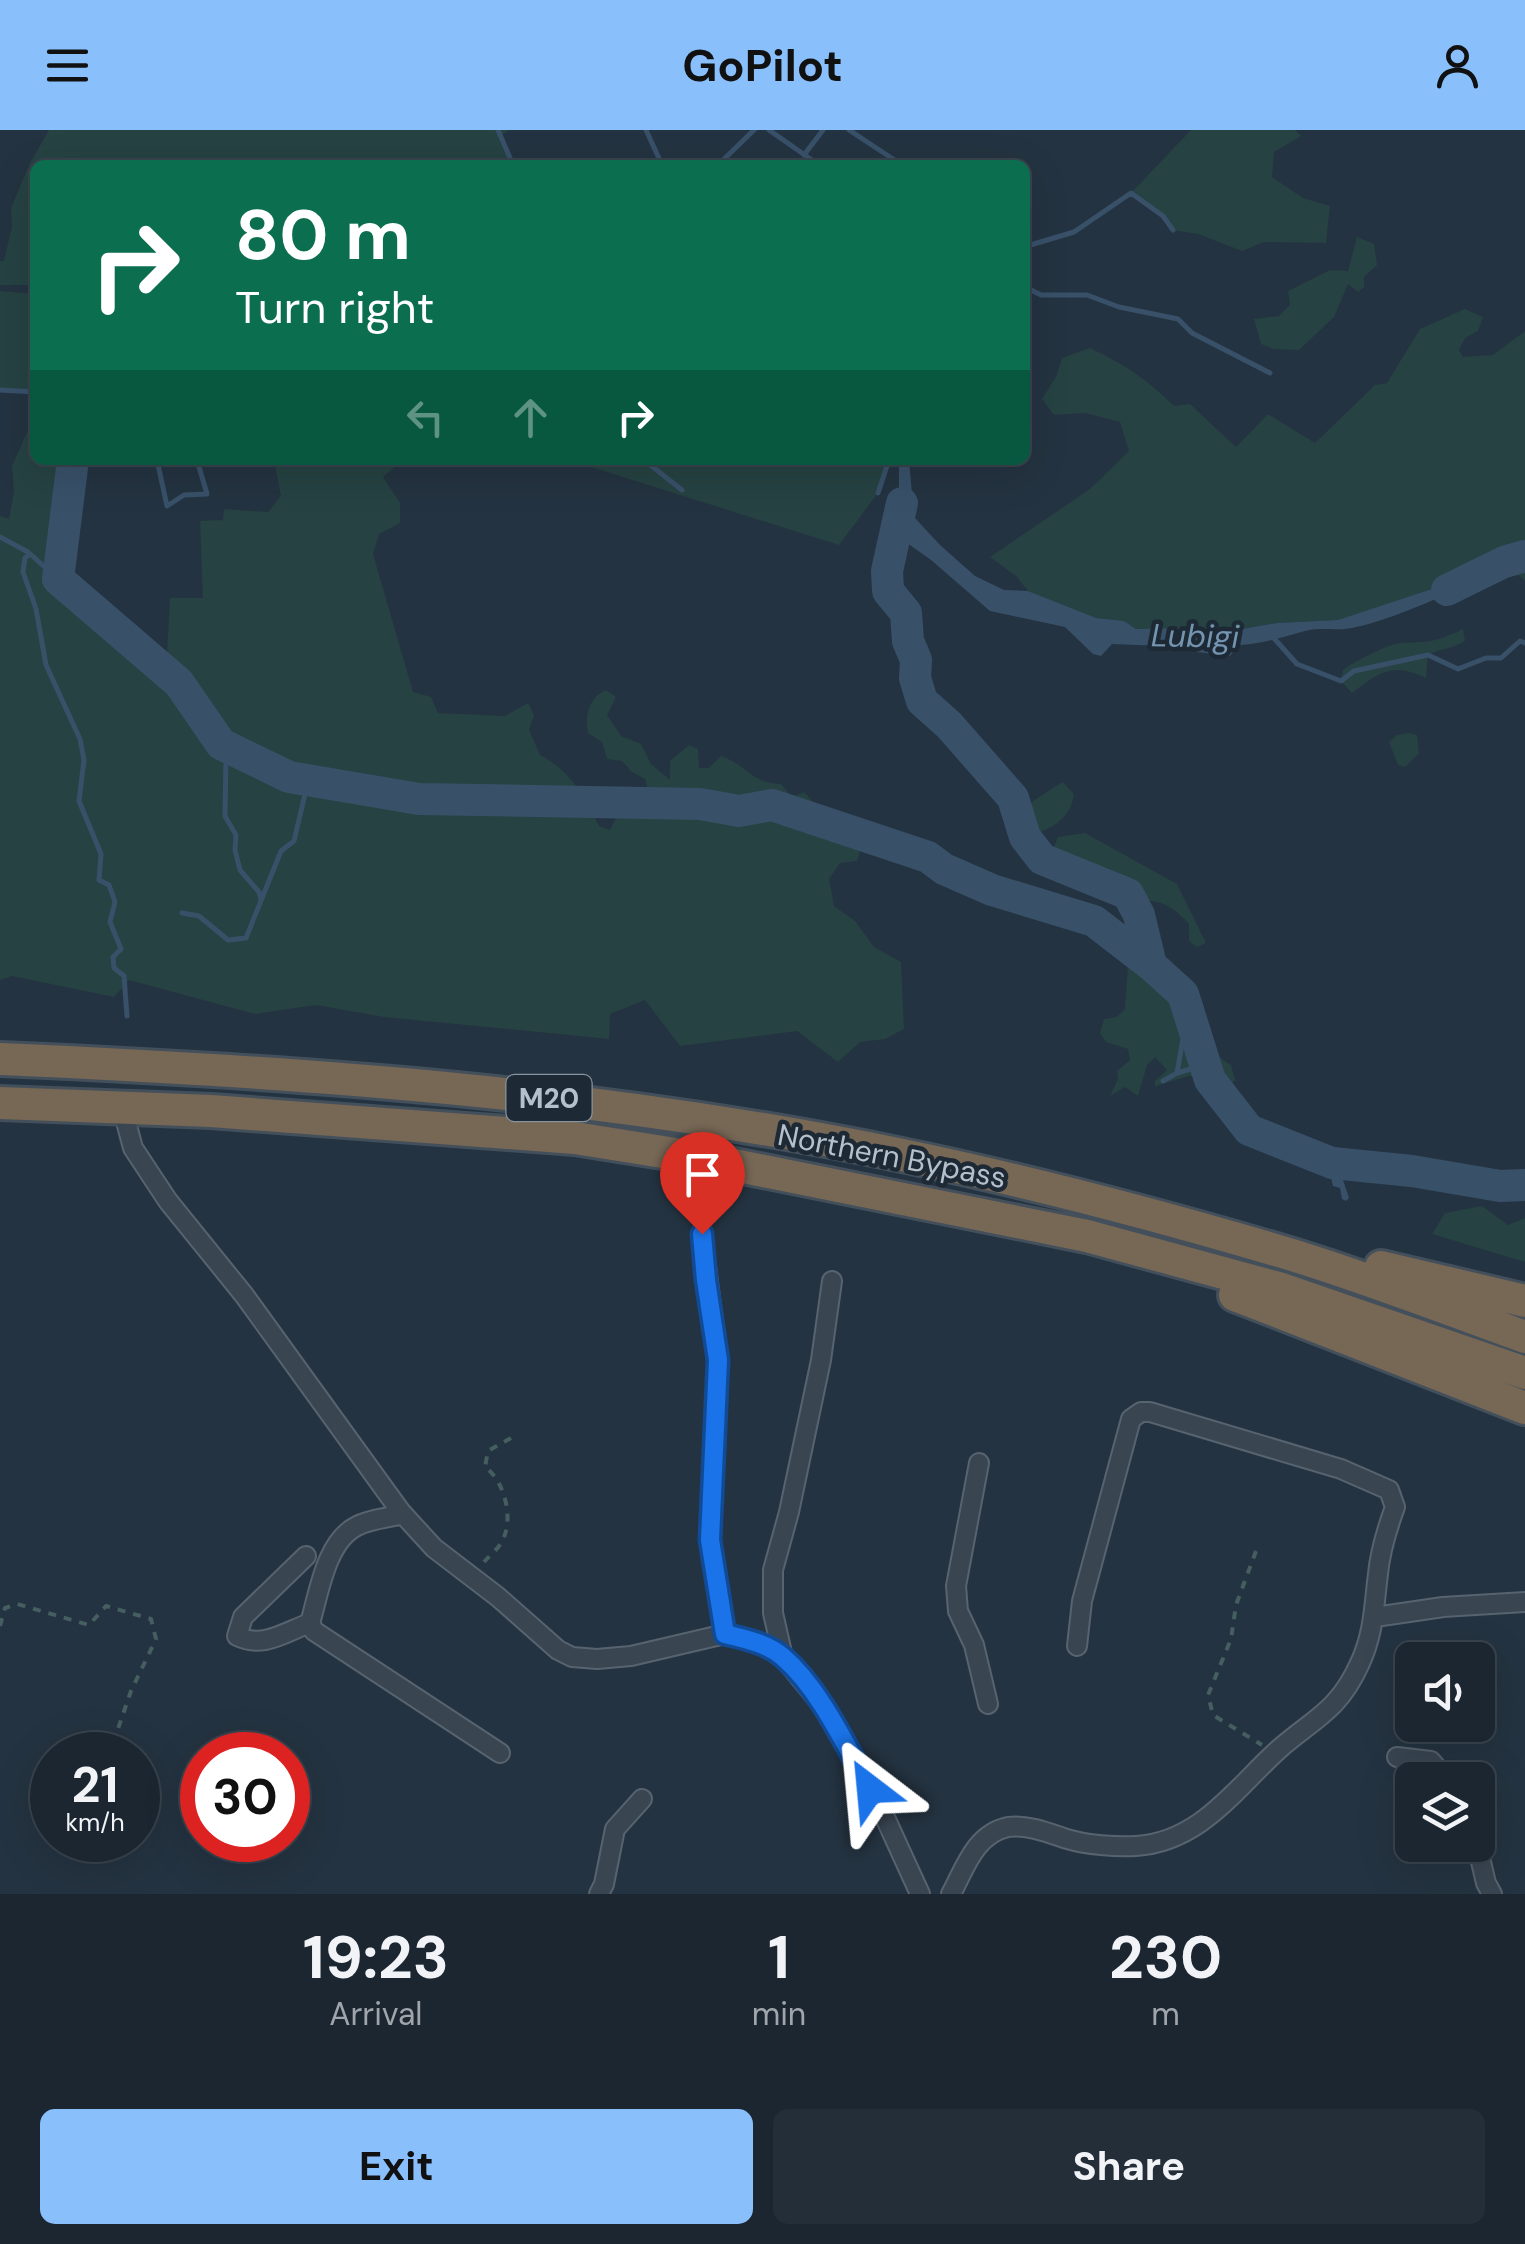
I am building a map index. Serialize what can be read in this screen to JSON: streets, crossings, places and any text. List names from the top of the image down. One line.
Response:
{"streets":{"highway":["M20","Northern Bypass"]},"water":["Lubigi"],"page":{"header":"GoPilot","turn":["80 m","Turn right"],"speed":"21 km/h","limit":"30","eta":["19:23","Arrival","1","min","230","m"],"buttons":["Exit","Share"]}}
